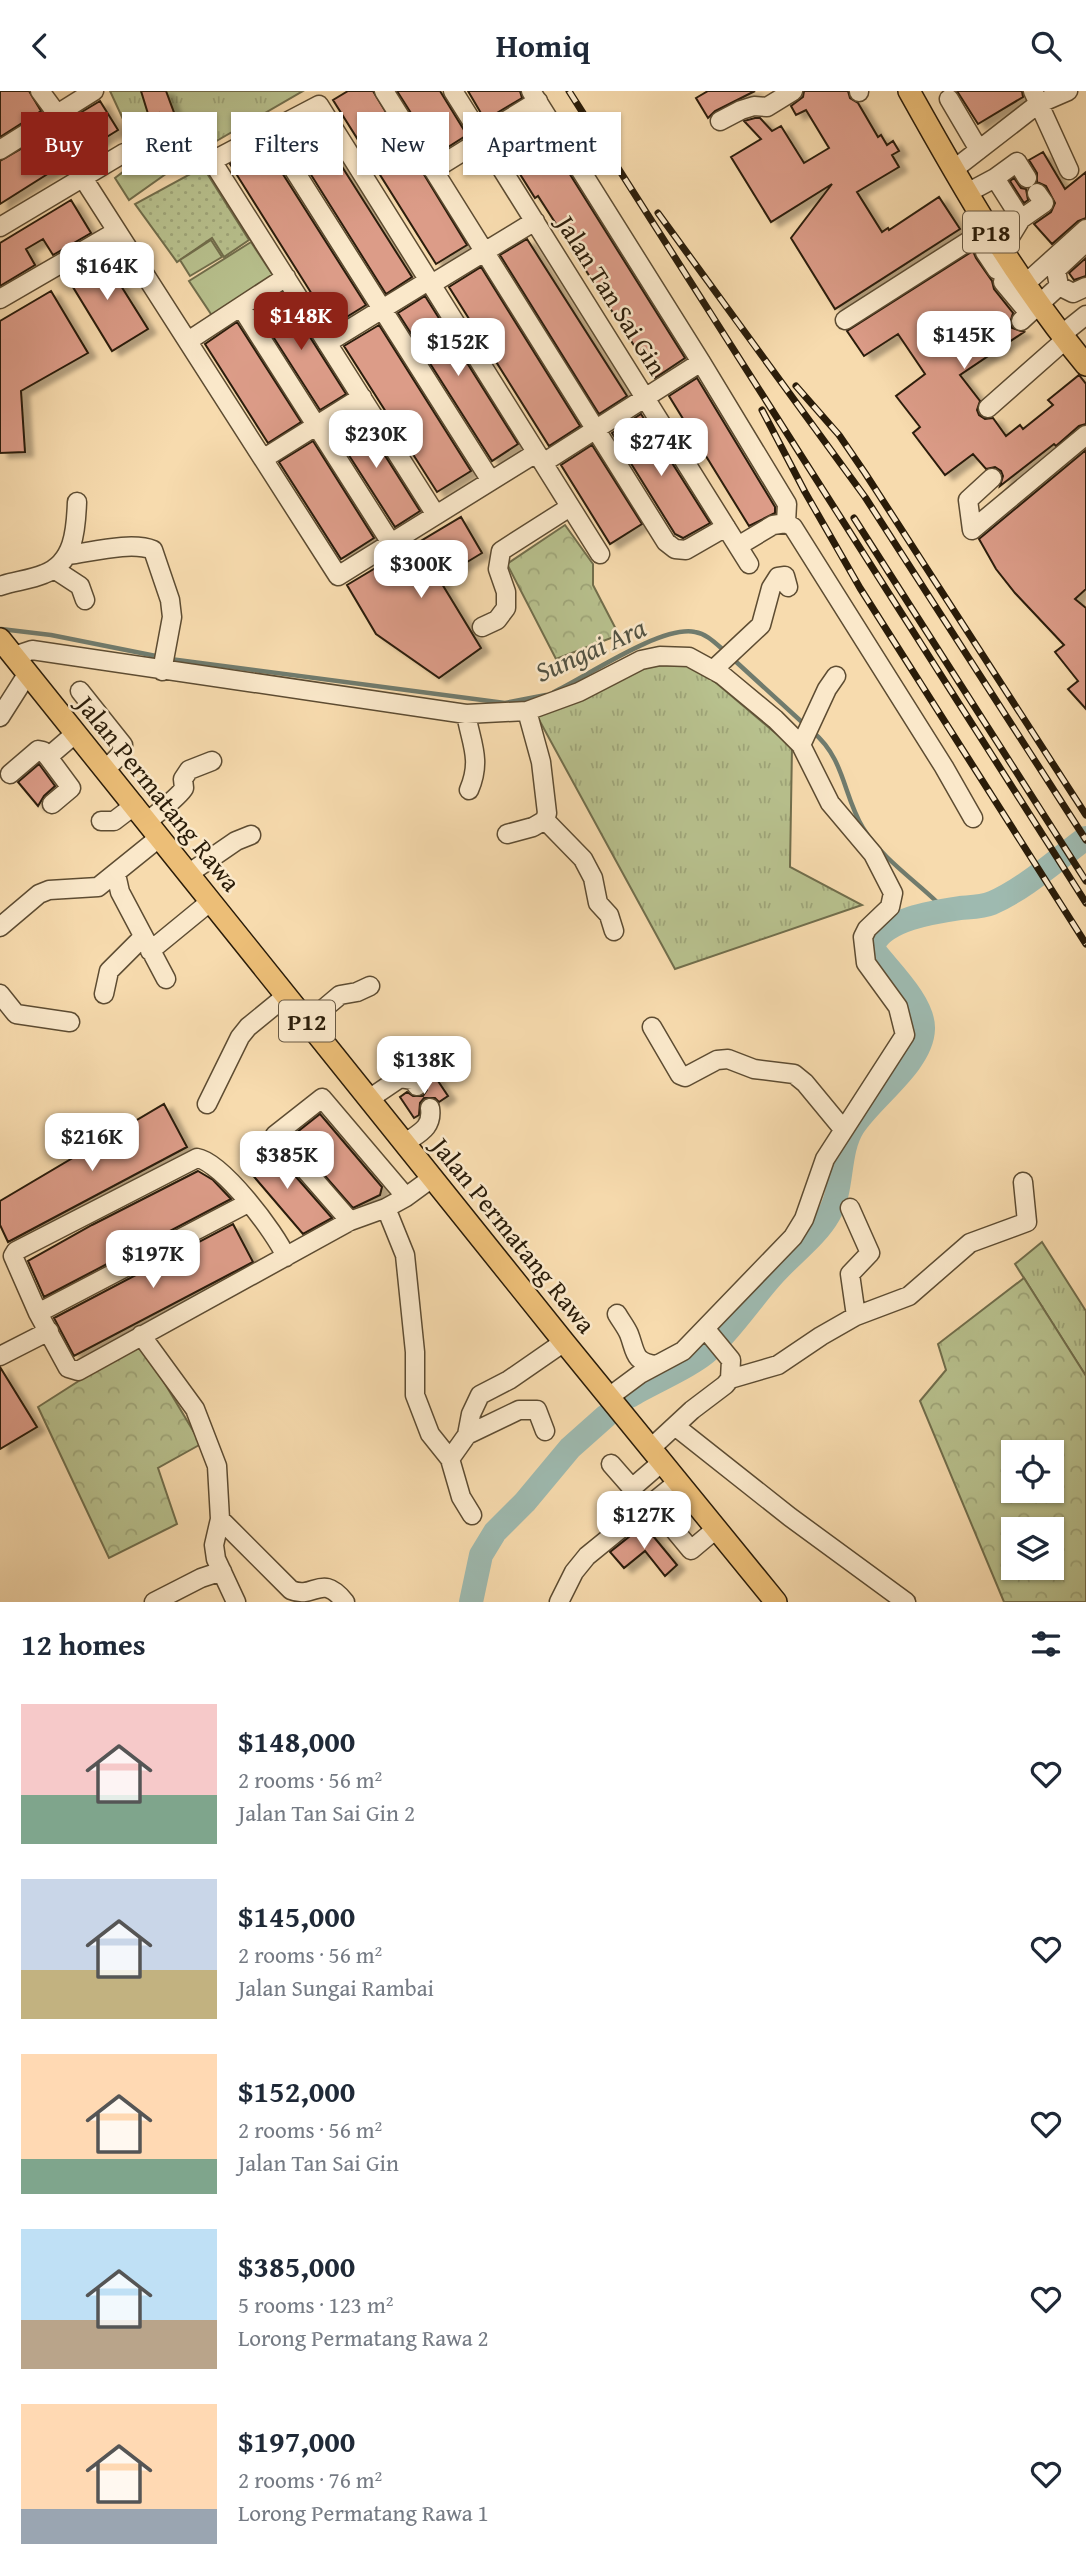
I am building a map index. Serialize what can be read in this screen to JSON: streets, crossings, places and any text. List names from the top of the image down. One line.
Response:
{"streets":{"main road":["P18","Jalan Permatang Rawa","P12"],"street":["Jalan Tan Sai Gin"]},"water":["Sungai Ara"],"page":{"header":"Homiq","chip":["Buy","Rent","Filters","New","Apartment"],"price":["$164K","$148K","$145K","$152K","$230K","$274K","$300K","$138K","$216K","$385K","$197K","$127K"],"heading":"12 homes","list":[{"name":"$148,000","note":"2 rooms · 56 m² · Jalan Tan Sai Gin 2"},{"name":"$145,000","note":"2 rooms · 56 m² · Jalan Sungai Rambai"},{"name":"$152,000","note":"2 rooms · 56 m² · Jalan Tan Sai Gin"},{"name":"$385,000","note":"5 rooms · 123 m² · Lorong Permatang Rawa 2"},{"name":"$197,000","note":"2 rooms · 76 m² · Lorong Permatang Rawa 1"}]}}
